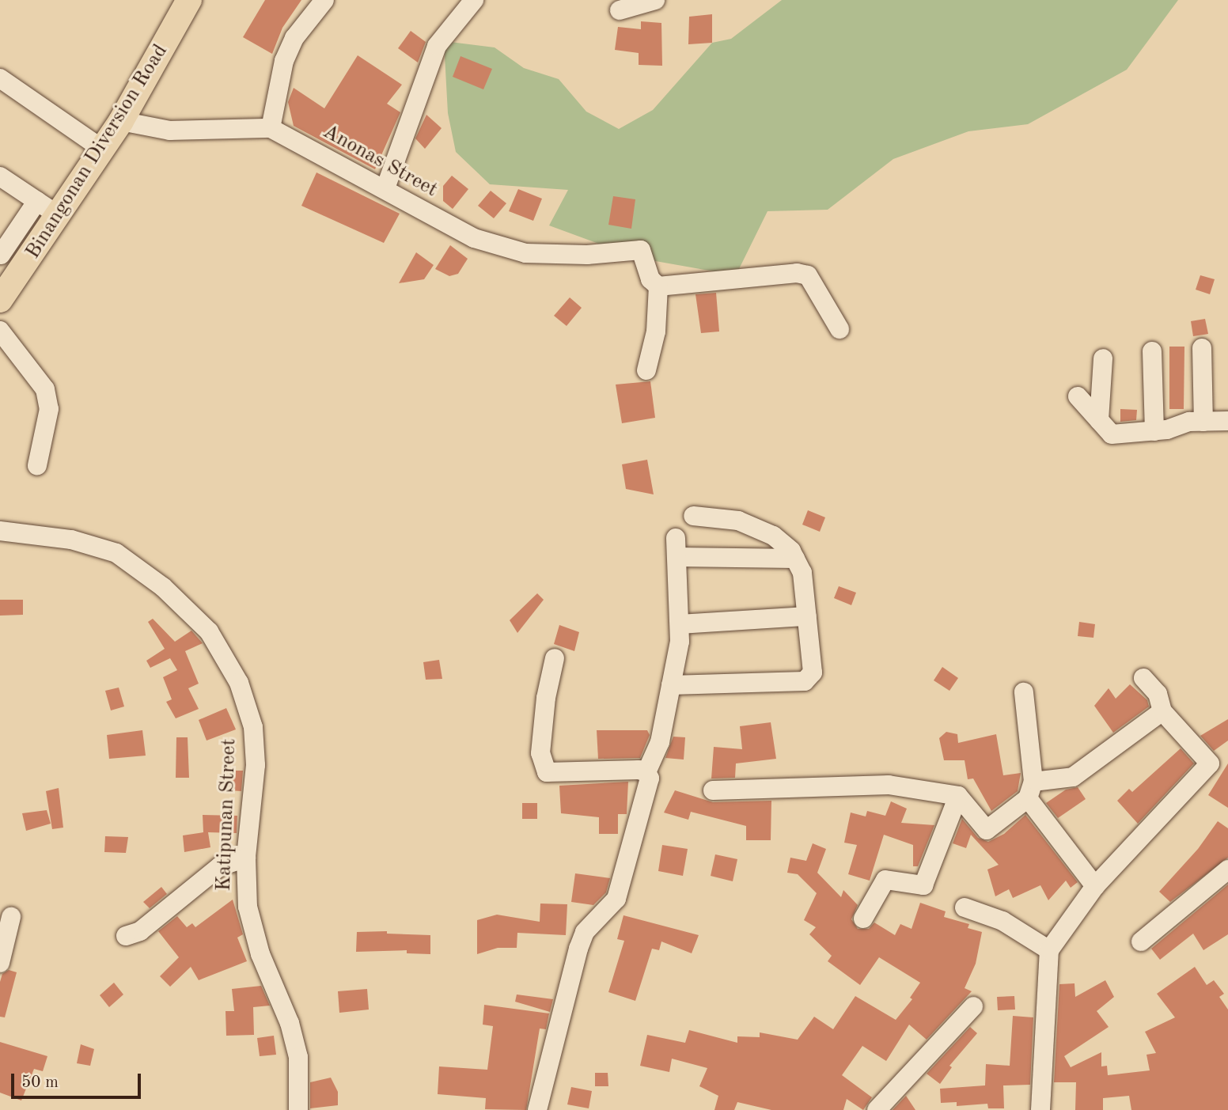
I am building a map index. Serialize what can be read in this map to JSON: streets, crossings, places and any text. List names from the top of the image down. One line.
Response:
{"streets":{"main road":["Binangonan Diversion Road"],"street":["Anonas Street","Katipunan Street"]},"scale_bar":"50 m"}
